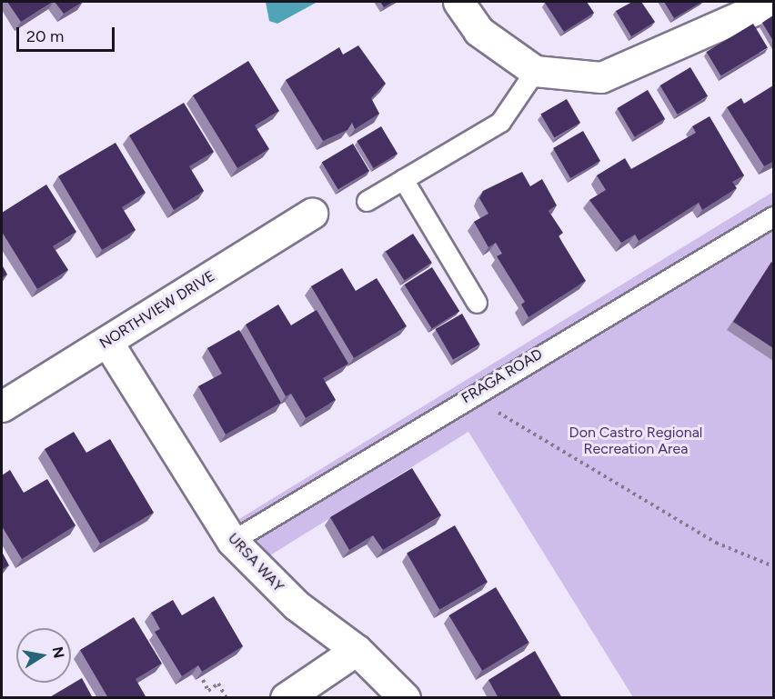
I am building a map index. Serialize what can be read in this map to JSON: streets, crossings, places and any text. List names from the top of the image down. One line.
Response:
{"streets":{"street":["NORTHVIEW DRIVE","URSA WAY"],"lane":["FRAGA ROAD"]},"crossings":[["NORTHVIEW DRIVE","URSA WAY"],["FRAGA ROAD","URSA WAY"]],"parks":["Don Castro Regional Recreation Area"],"scale_bar":"20 m","north":"right"}
